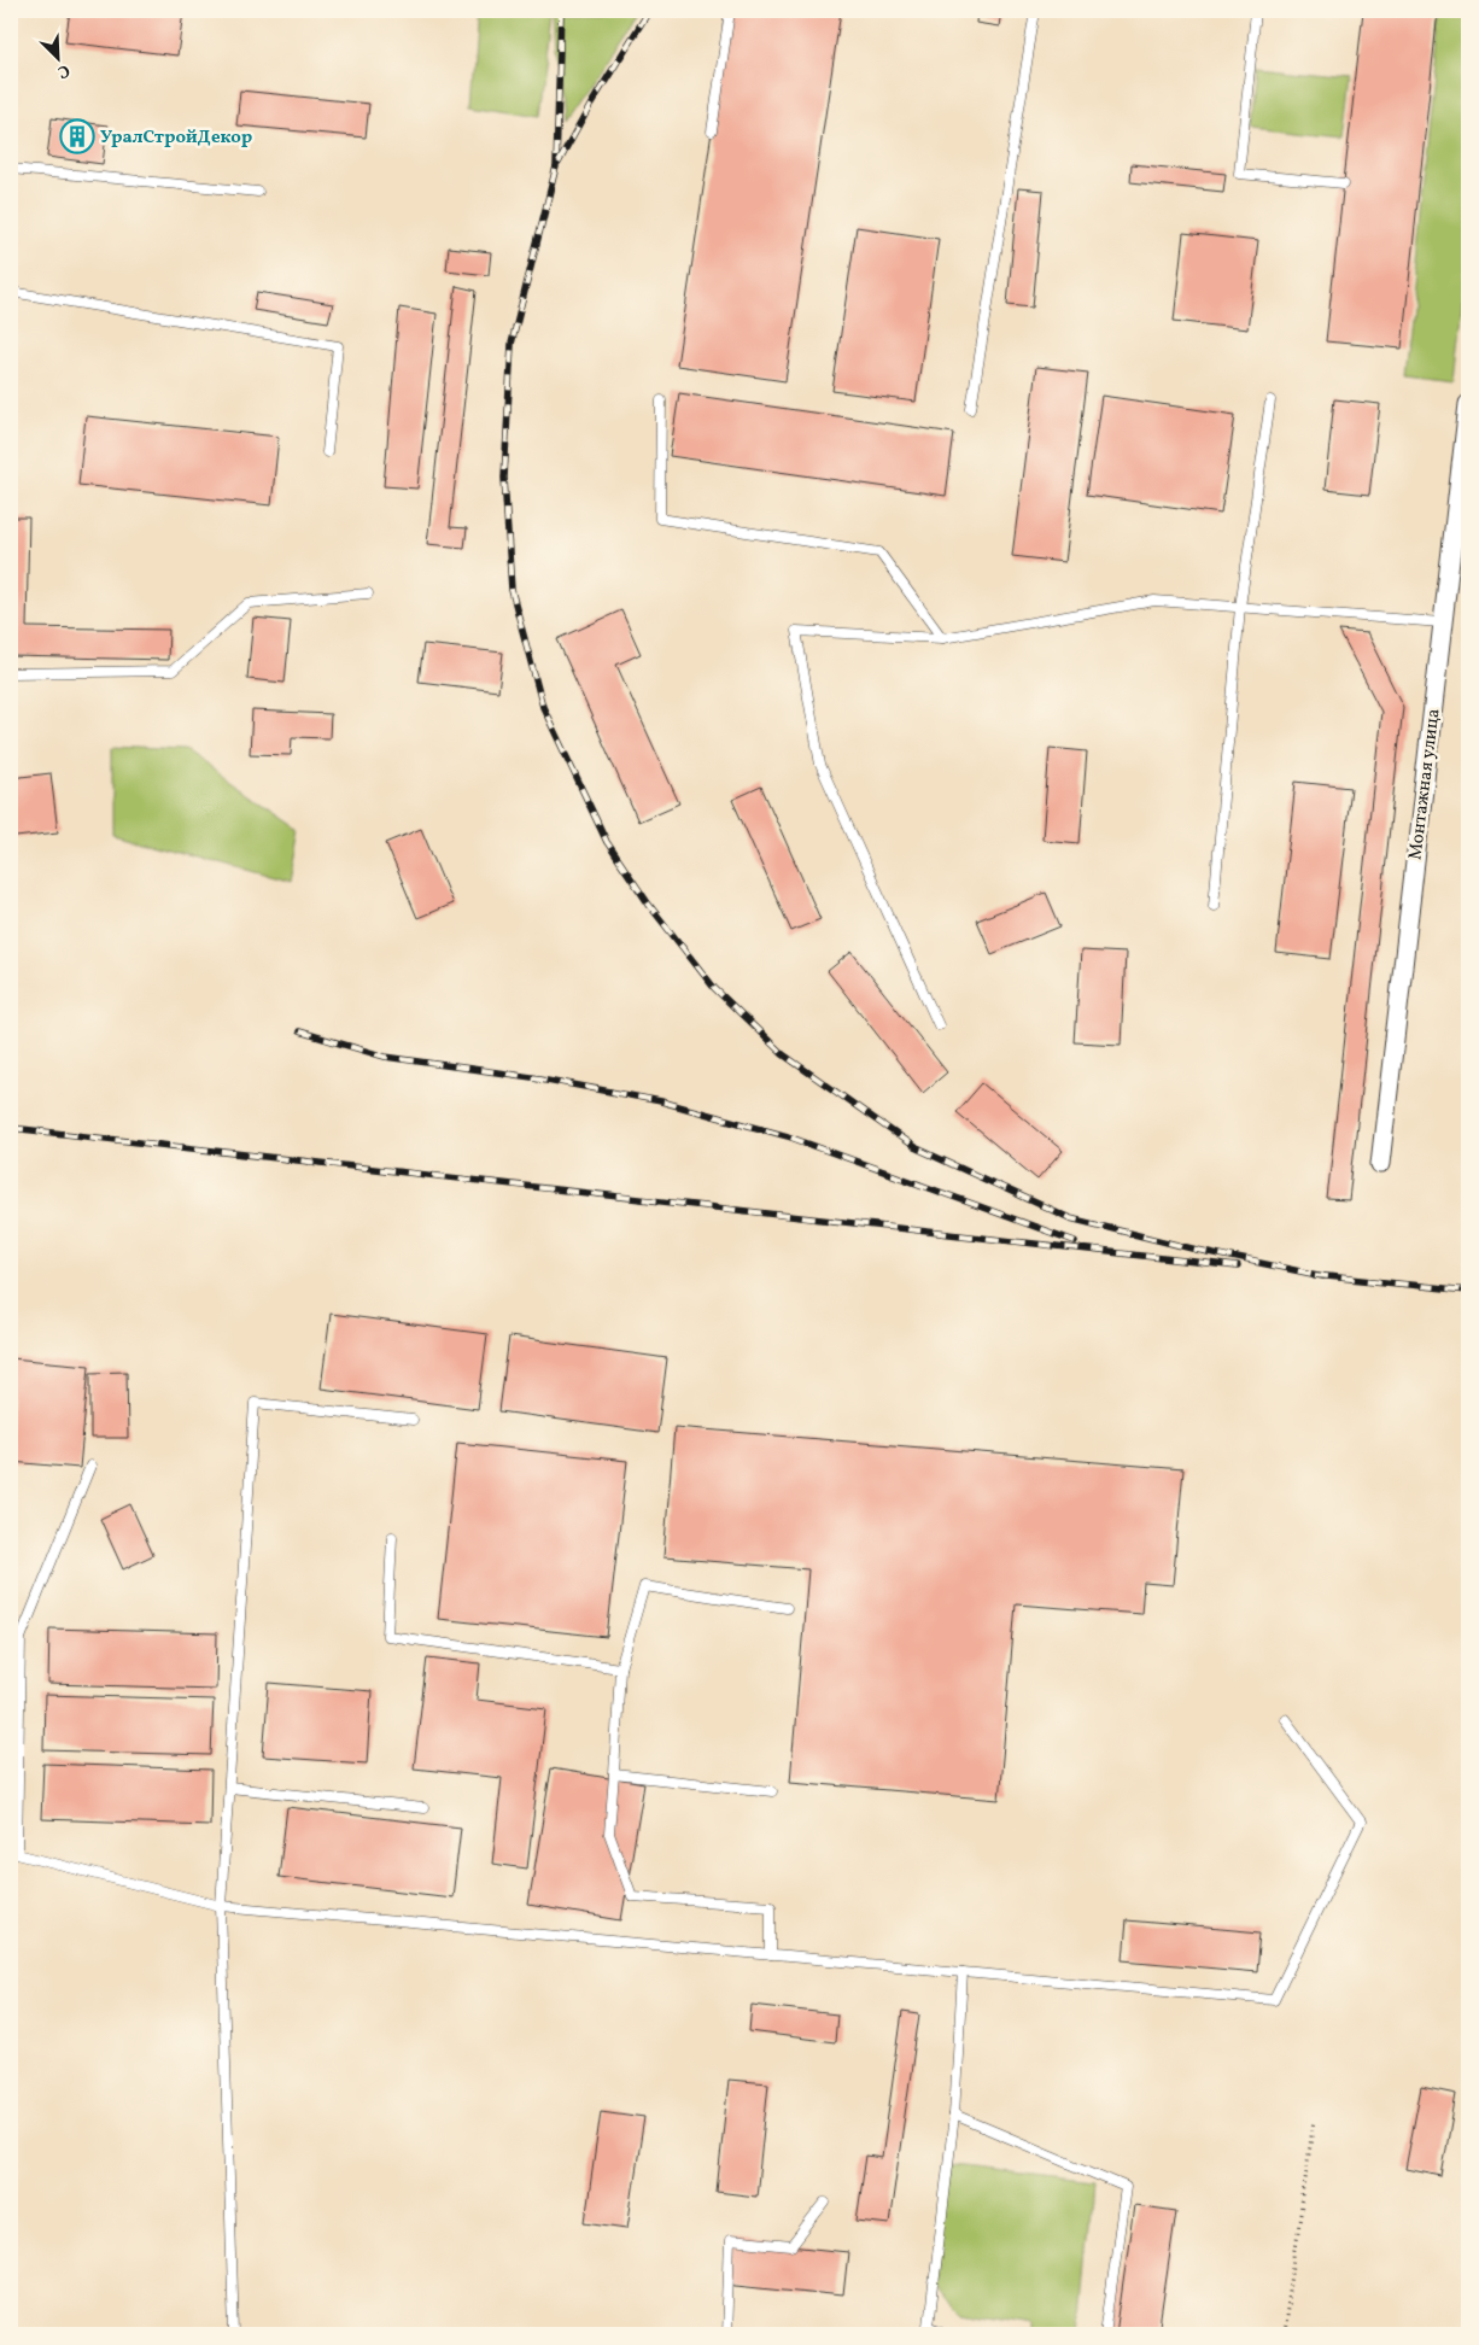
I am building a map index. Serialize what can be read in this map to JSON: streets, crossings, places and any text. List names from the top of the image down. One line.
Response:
{"streets":{"street":["Монтажная улица"]},"places":{"building":["УралСтройДекор"]},"north":"bottom right"}
